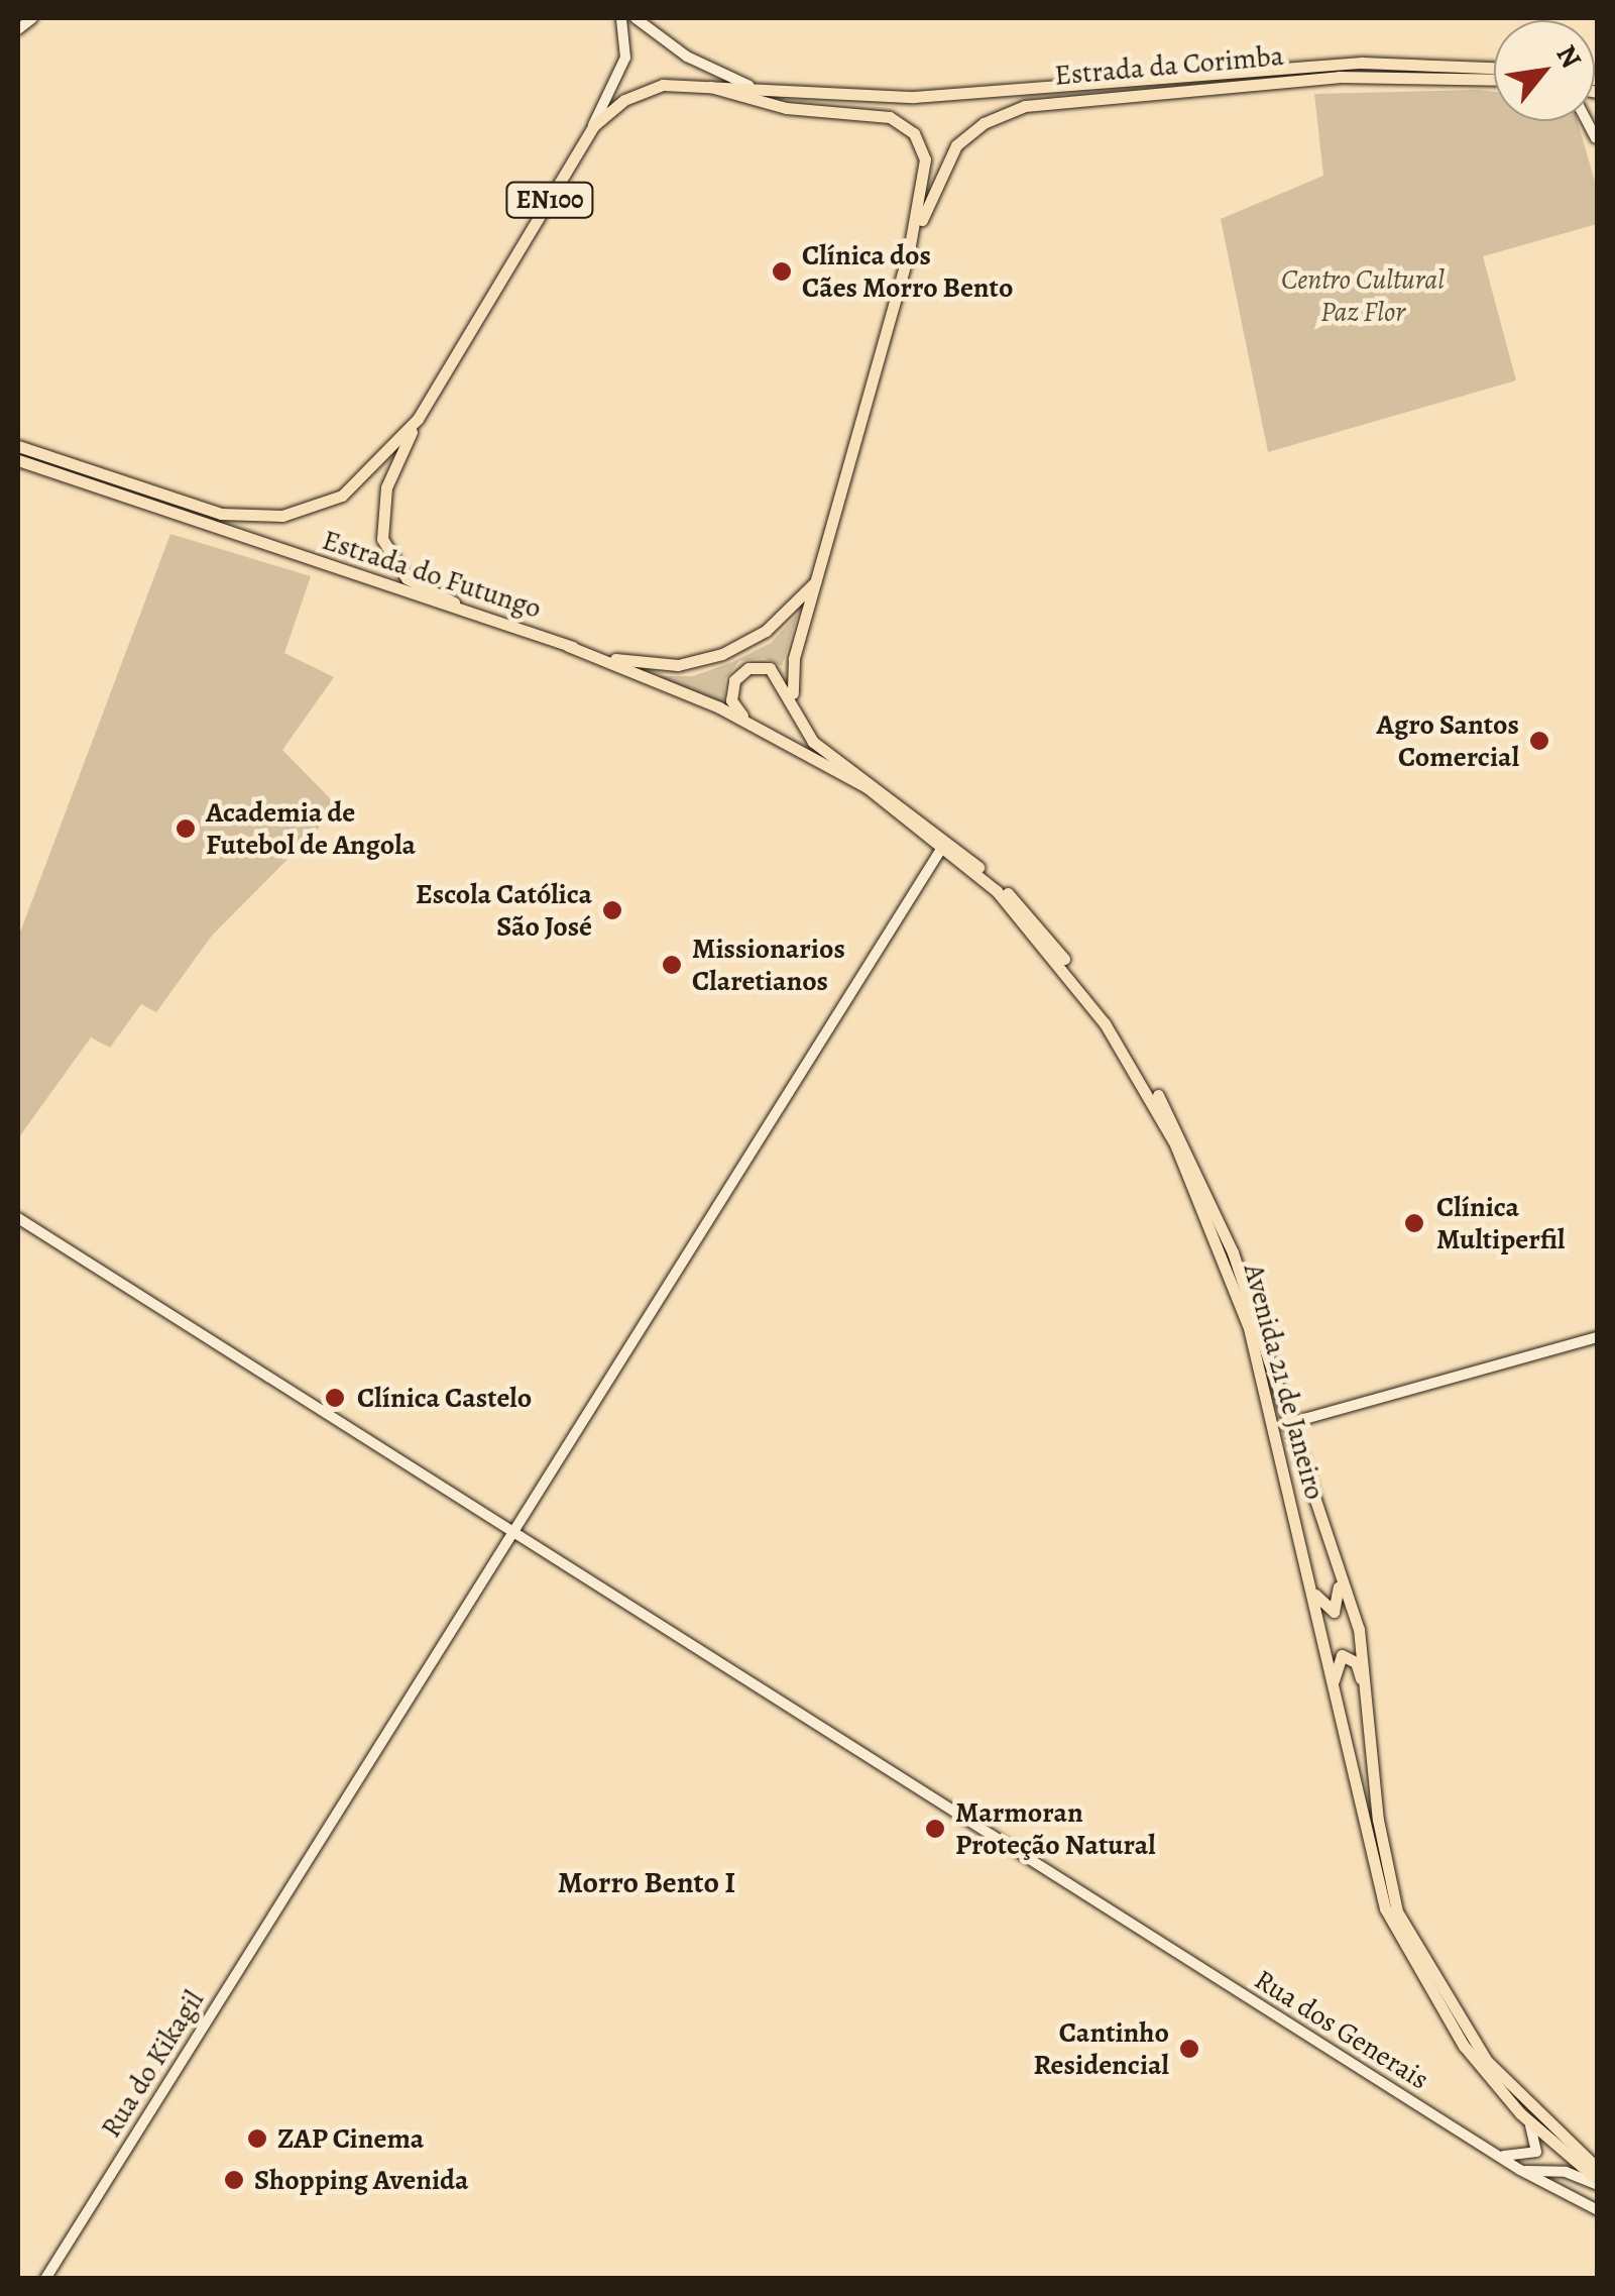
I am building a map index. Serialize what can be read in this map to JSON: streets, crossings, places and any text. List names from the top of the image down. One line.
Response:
{"streets":{"main road":["Estrada da Corimba","EN100","Estrada do Futungo","Avenida 21 de Janeiro"],"street":["Rua dos Generais","Rua do Kikagil"]},"crossings":[["Estrada da Corimba","Estrada do Futungo"],["Estrada do Futungo","Avenida 21 de Janeiro"],["Avenida 21 de Janeiro","Rua do Kikagil"],["Rua dos Generais","Rua do Kikagil"]],"districts":["Morro Bento I"],"parks":["Centro Cultural Paz Flor"],"places":["Clínica dos Cães Morro Bento","Agro Santos Comercial","Academia de Futebol de Angola","Escola Católica São José","Missionarios Claretianos","Clínica Multiperfil","Clínica Castelo","Marmoran Proteção Natural","Cantinho Residencial","ZAP Cinema","Shopping Avenida"],"north":"top right"}
